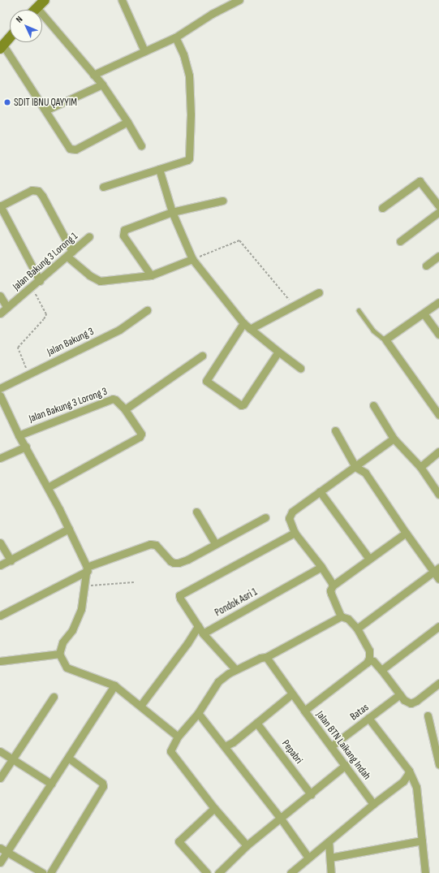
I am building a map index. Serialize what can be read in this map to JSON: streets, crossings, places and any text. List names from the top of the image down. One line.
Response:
{"streets":{"street":["Jalan Bakung 3 Lorong 1","Jalan Bakung 3","Jalan Bakung 3 Lorong 3","Pondok Asri 1","Batas","Jalan BTN Laikang Indah","Pepabri"]},"crossings":[["Batas","Jalan BTN Laikang Indah"]],"places":["SDIT IBNU QAYYIM"],"north":"top left"}
